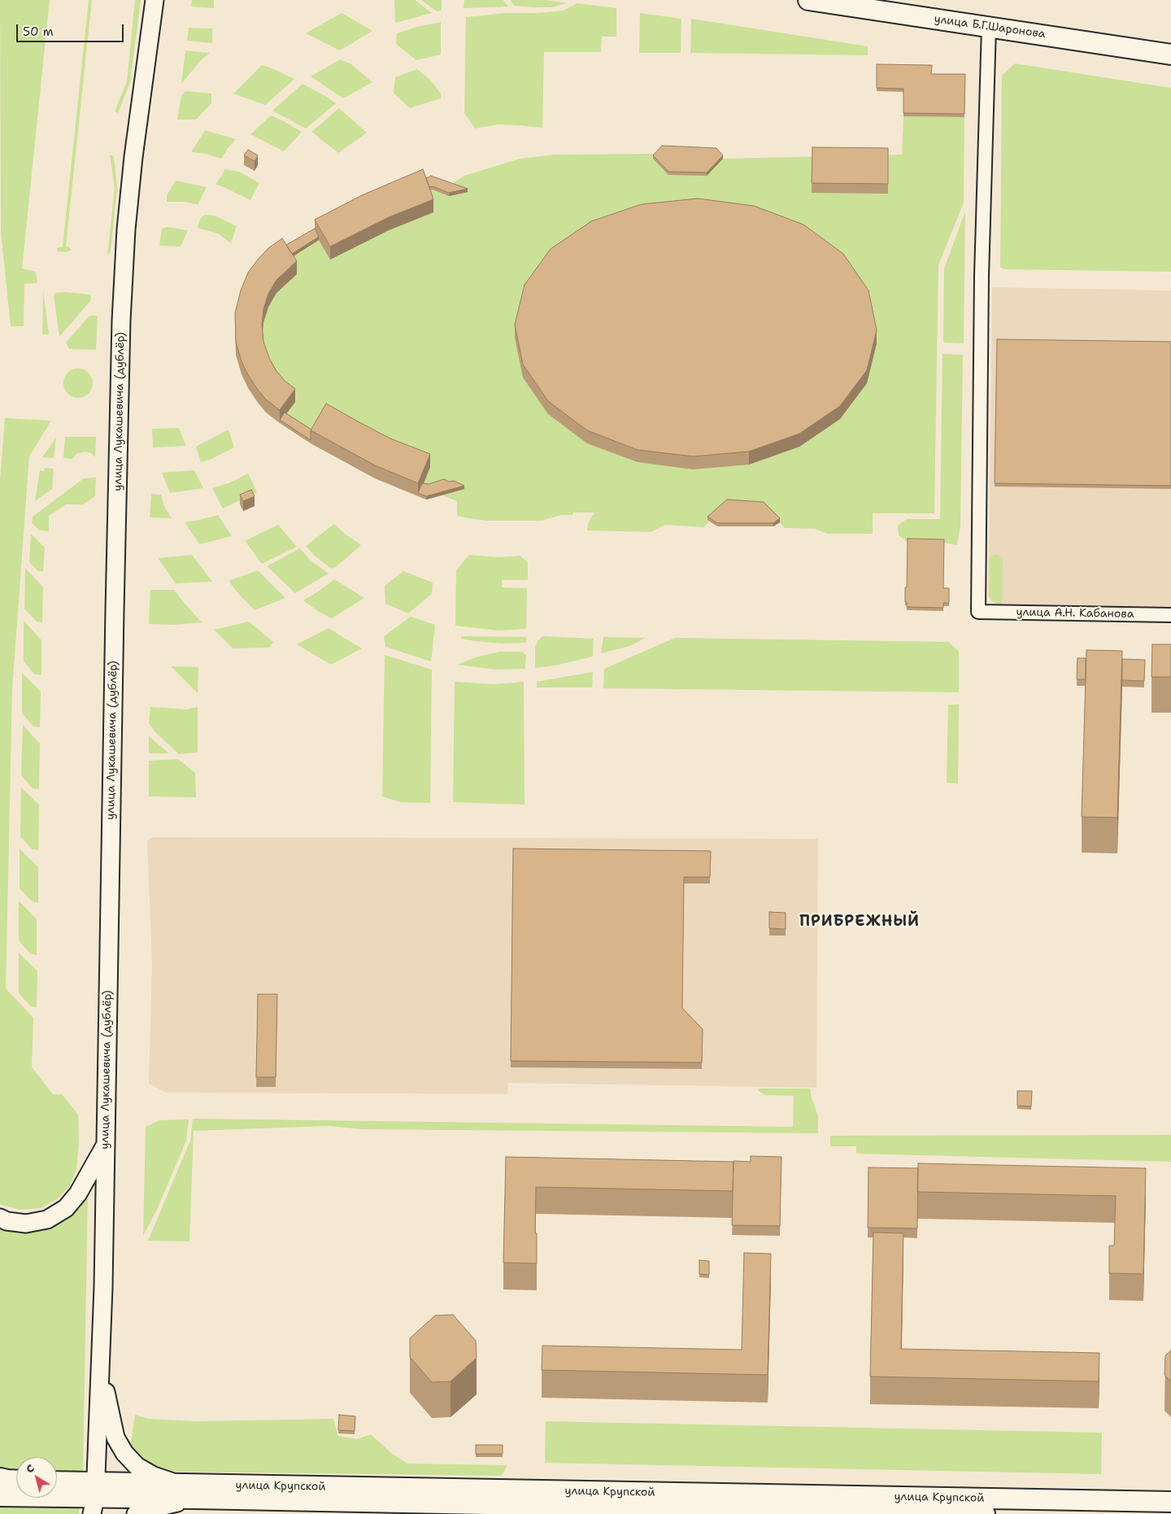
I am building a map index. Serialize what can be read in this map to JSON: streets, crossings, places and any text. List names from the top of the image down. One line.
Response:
{"streets":{"main road":["улица Б.Г.Шаронова","улица Крупской"],"street":["улица Лукашевича (дублёр)","улица А.Н. Кабанова"]},"crossings":[["улица Б.Г.Шаронова","улица А.Н. Кабанова"],["улица Лукашевича (дублёр)","улица Крупской"]],"districts":["ПРИБРЕЖНЫЙ"],"scale_bar":"50 m","north":"top left"}
